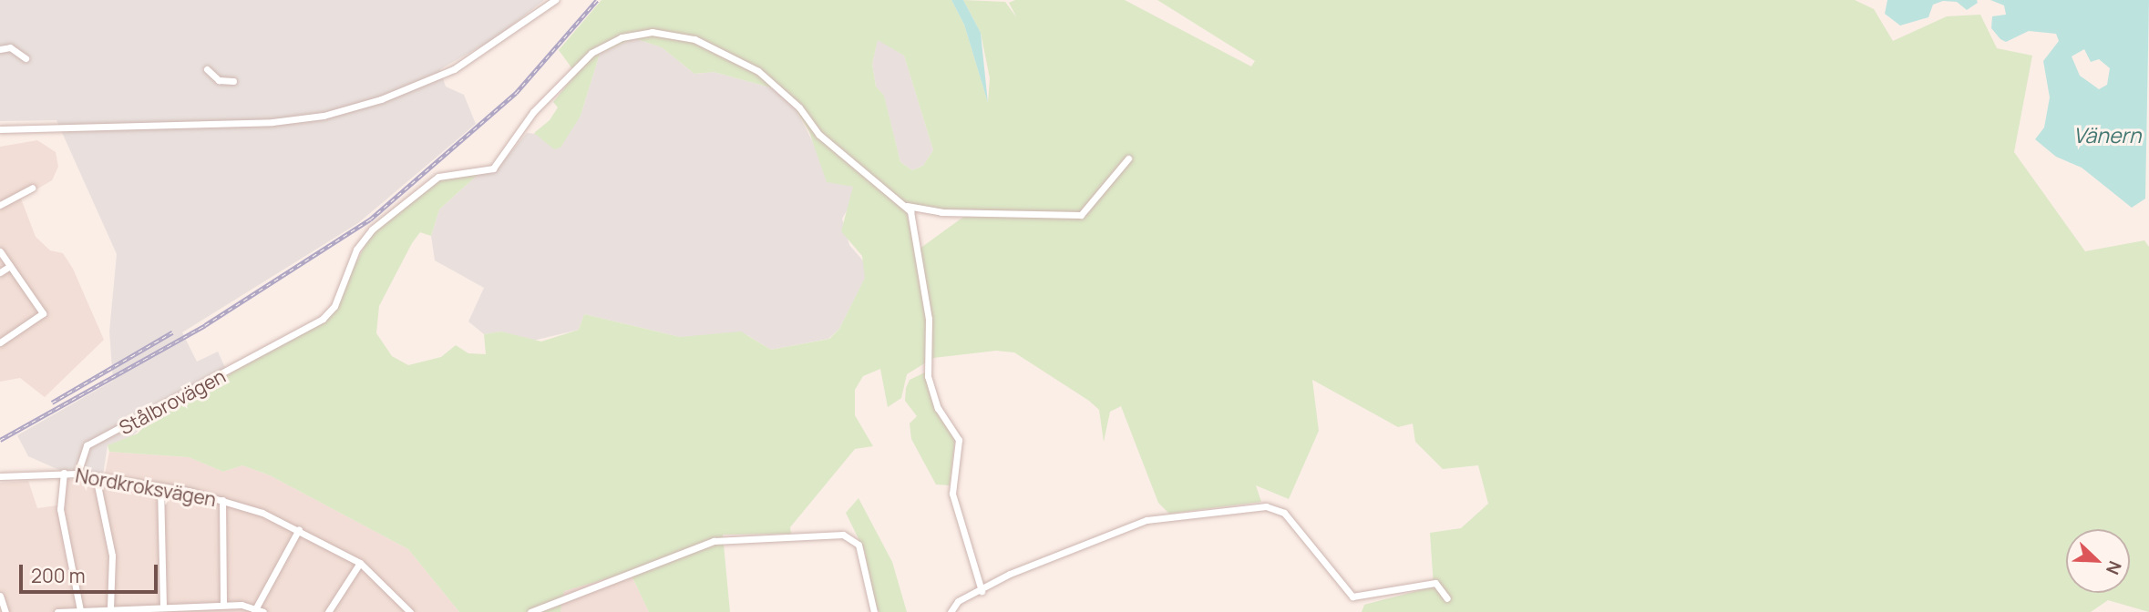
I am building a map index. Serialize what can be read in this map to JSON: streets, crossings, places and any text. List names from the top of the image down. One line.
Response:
{"streets":{"street":["Stålbrovägen","Nordkroksvägen"]},"crossings":[["Stålbrovägen","Nordkroksvägen"]],"water":["Vänern"],"scale_bar":"200 m","north":"bottom right"}
